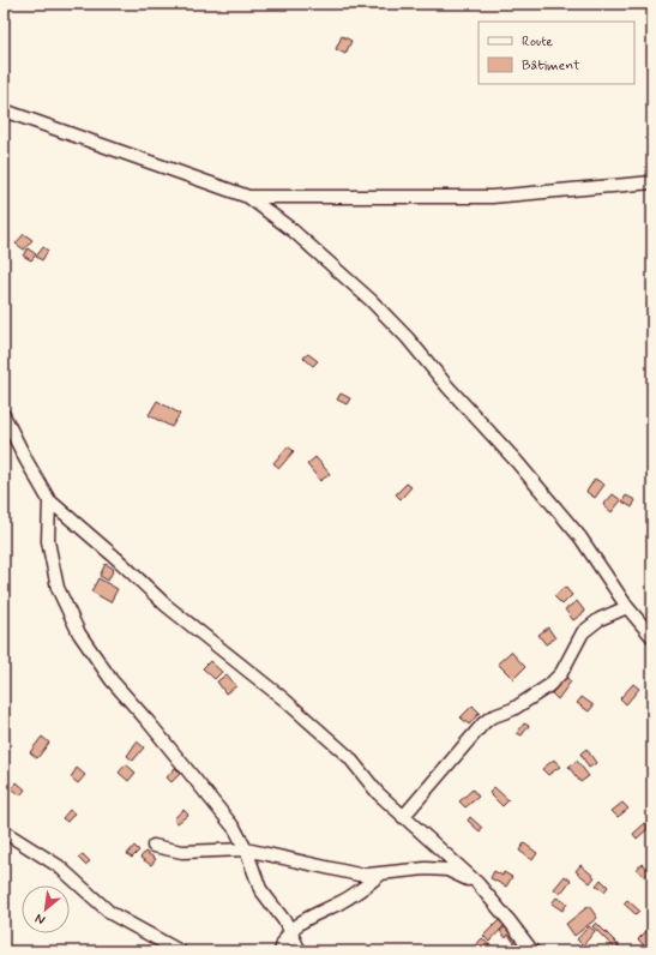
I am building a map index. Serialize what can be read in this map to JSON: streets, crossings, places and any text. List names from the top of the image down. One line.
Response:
{"legend":["Route","Bâtiment"],"north":"bottom left"}
